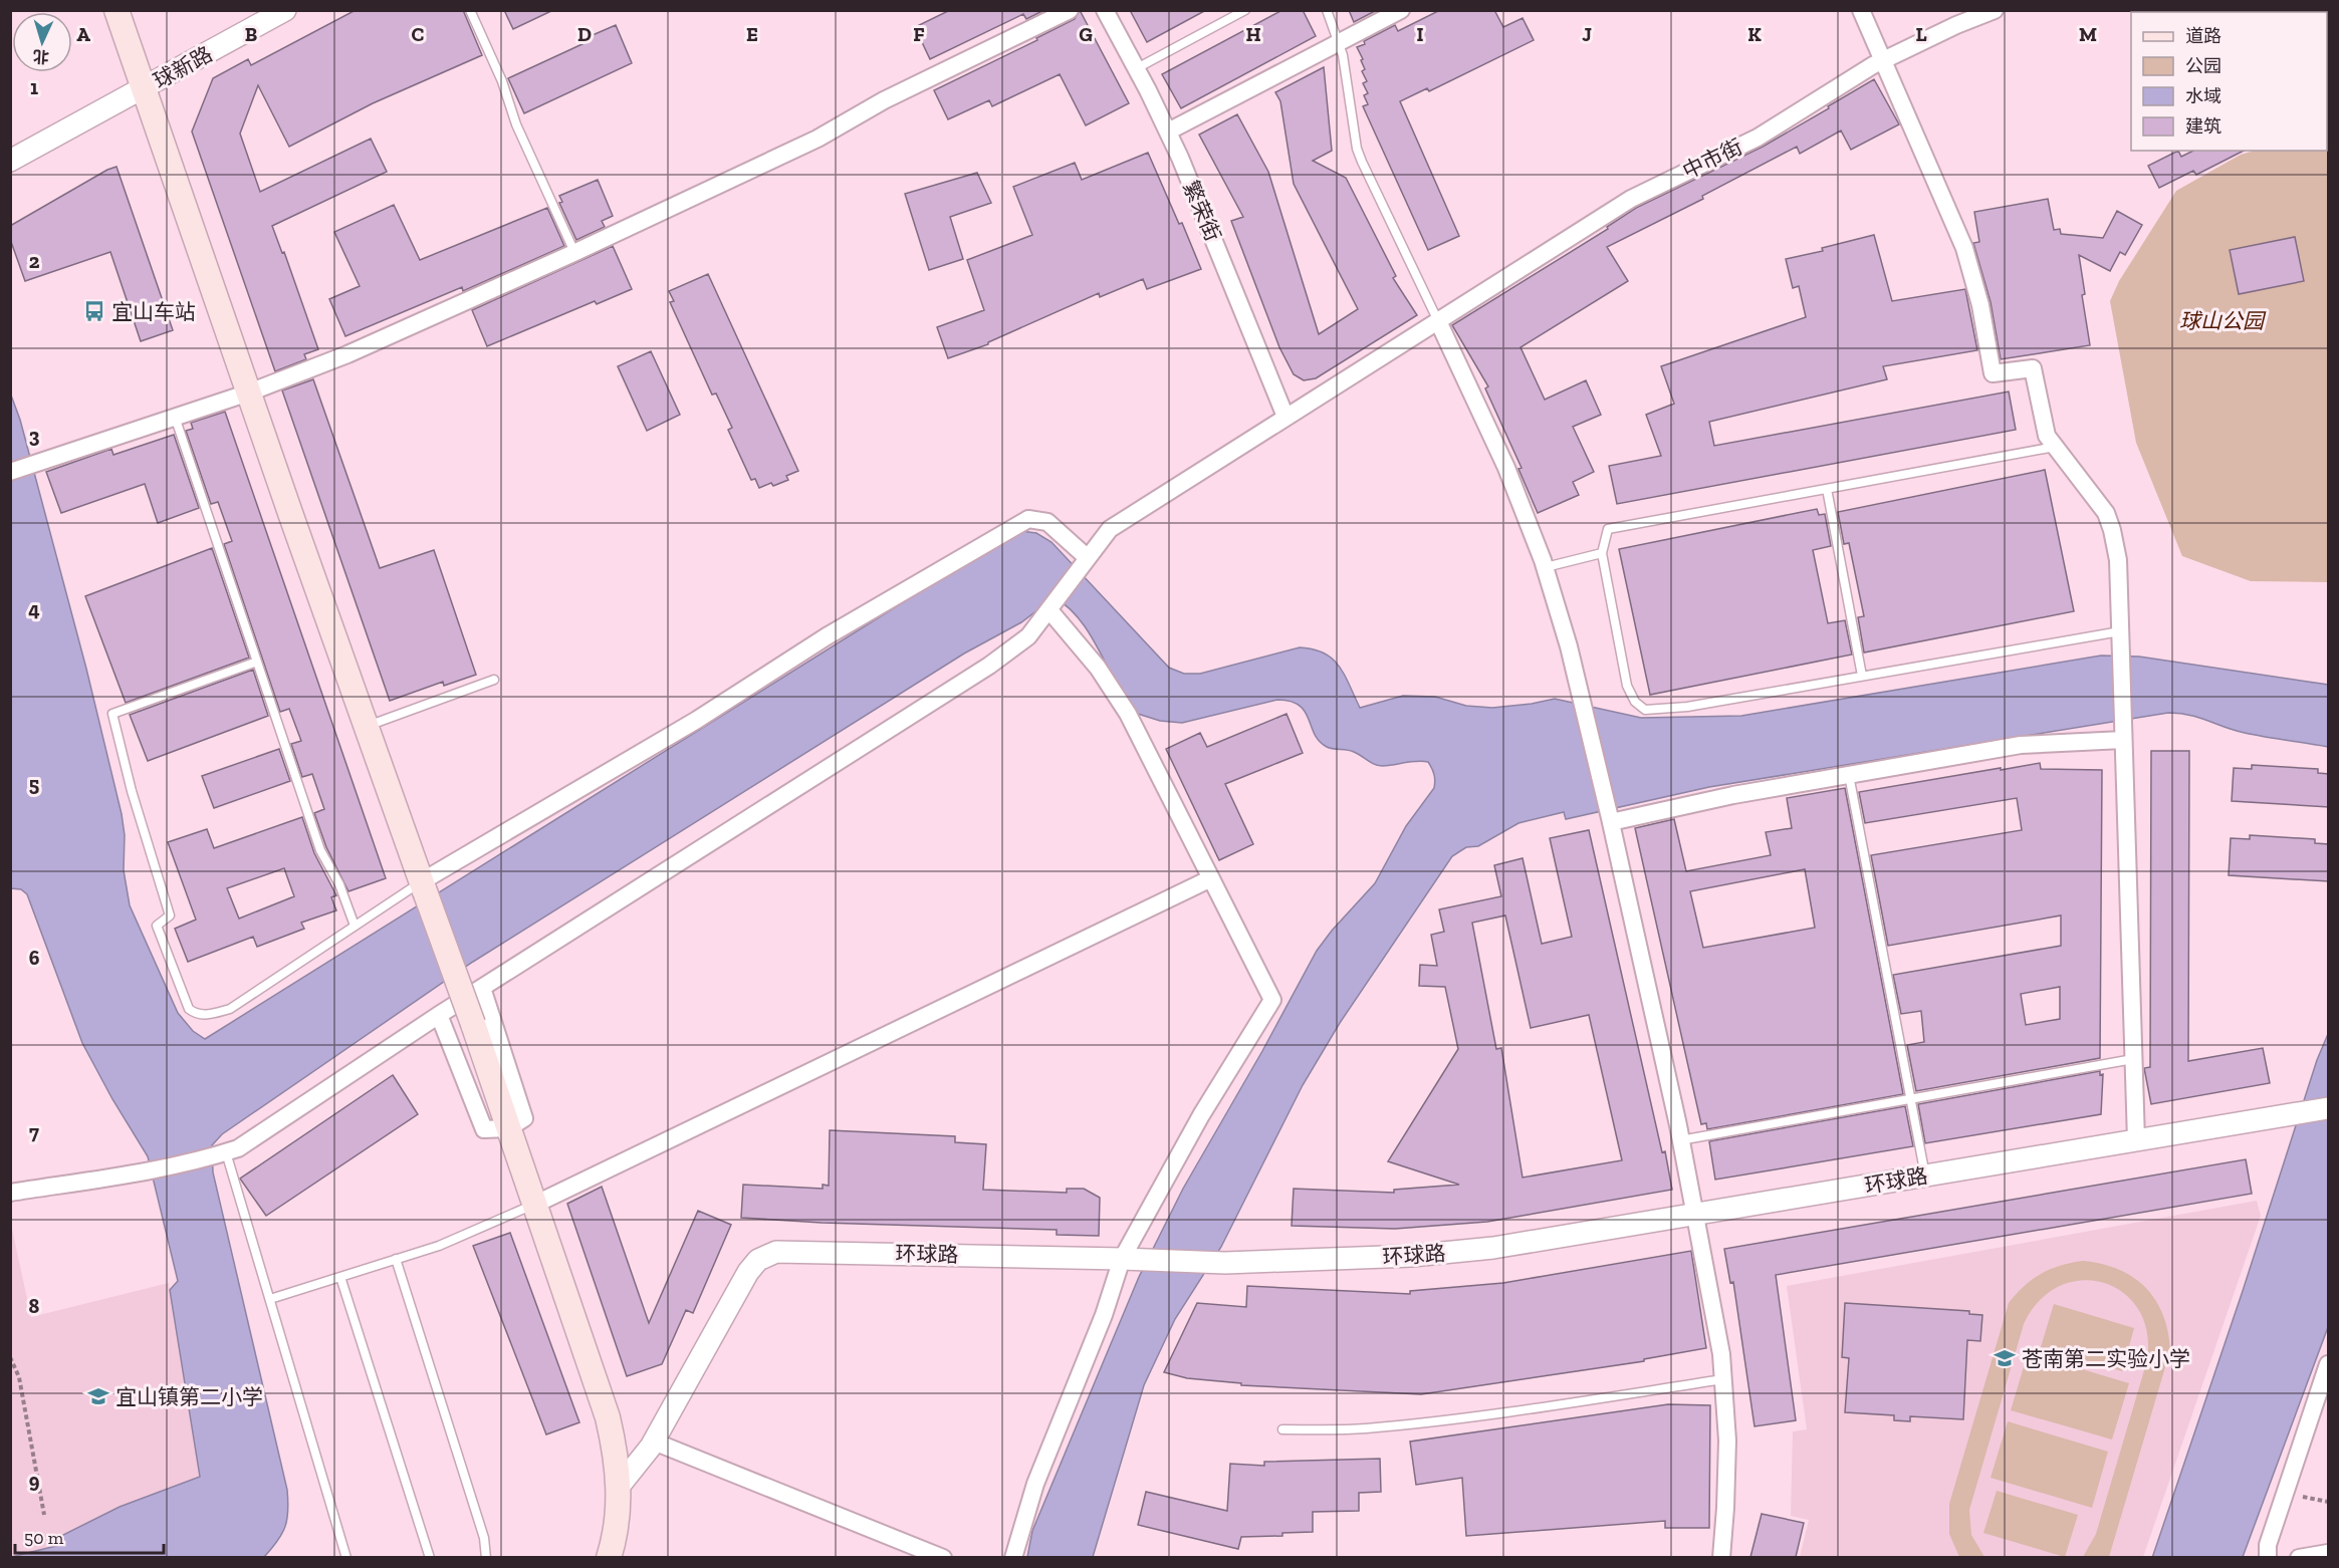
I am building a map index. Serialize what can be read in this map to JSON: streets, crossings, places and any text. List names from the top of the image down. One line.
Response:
{"streets":{"street":["球新路","中市街","繁荣街","环球路"]},"crossings":[["中市街","繁荣街"]],"parks":["球山公园"],"places":{"bus stop":["宜山车站"],"school or university":["苍南第二实验小学","宜山镇第二小学"]},"legend":["道路","公园","水域","建筑"],"scale_bar":"50 m","north":"bottom","grid":{"columns":["A","B","C","D","E","F","G","H","I","J","K","L","M"],"rows":["1","2","3","4","5","6","7","8","9"]}}
